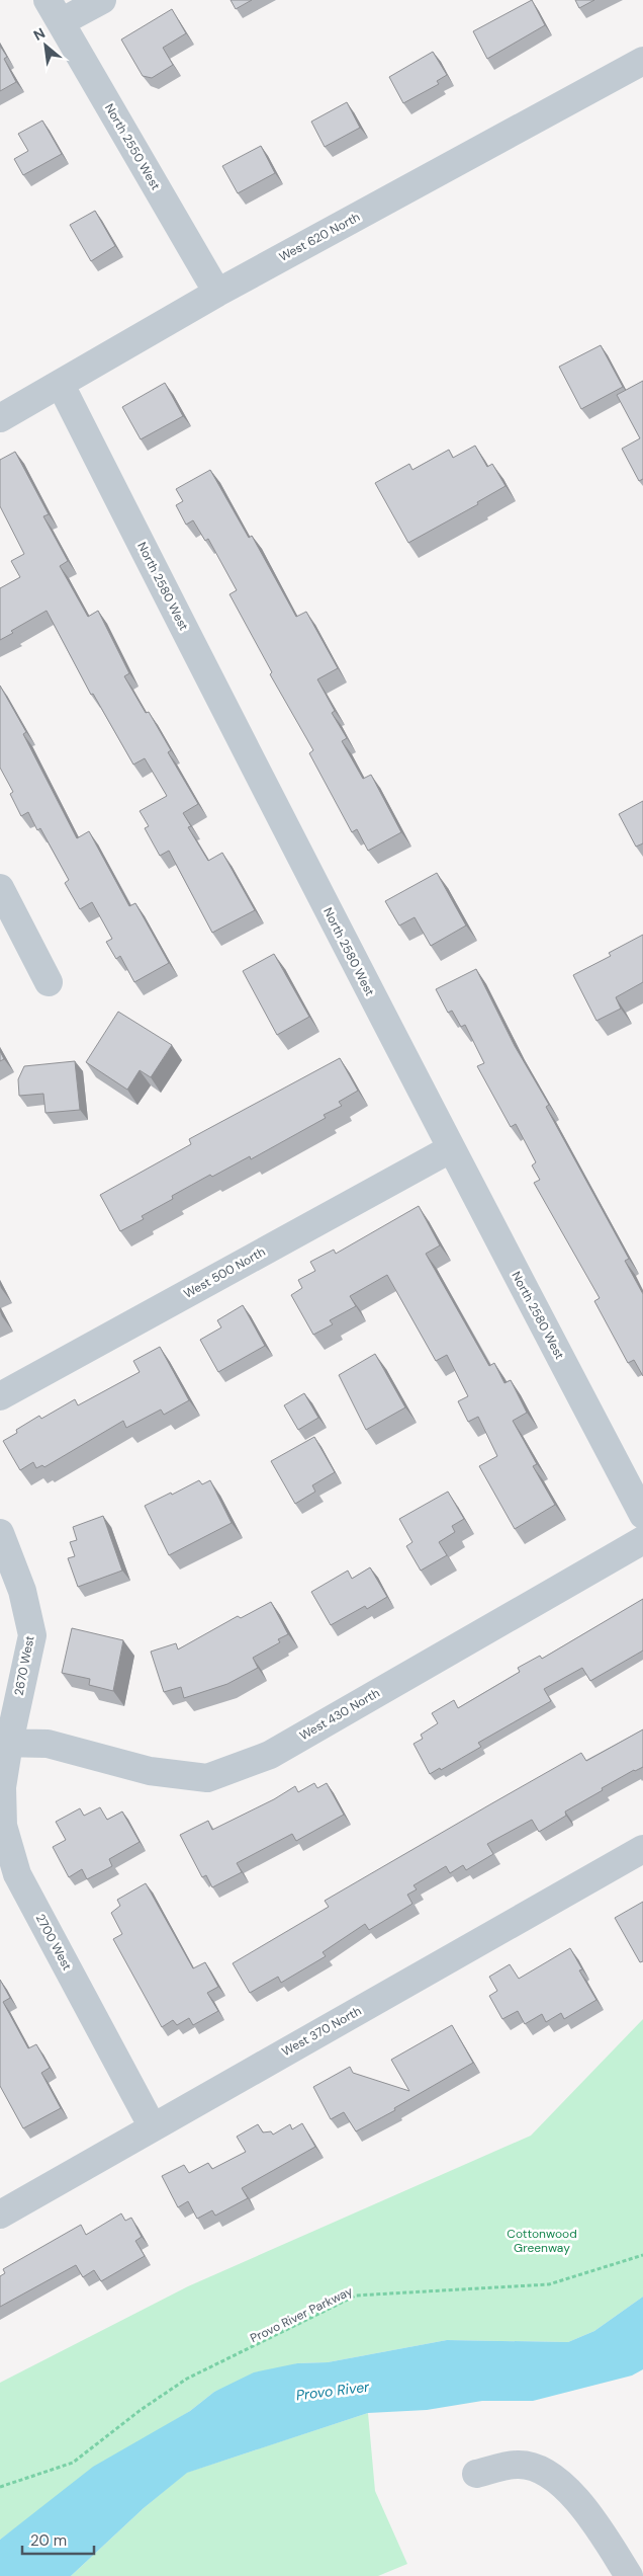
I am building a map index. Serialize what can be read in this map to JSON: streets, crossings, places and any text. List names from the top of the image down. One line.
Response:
{"streets":{"street":["North 2550 West","West 620 North","North 2580 West","West 500 North","2670 West","West 430 North","2700 West","West 370 North"],"path":["Provo River Parkway"]},"crossings":[["North 2550 West","West 620 North"],["West 620 North","North 2580 West"],["North 2580 West","West 500 North"],["2670 West","West 430 North"],["2670 West","2700 West"],["West 430 North","2700 West"],["2700 West","West 370 North"]],"water":["Provo River"],"parks":["Cottonwood Greenway"],"scale_bar":"20 m","north":"top left"}
